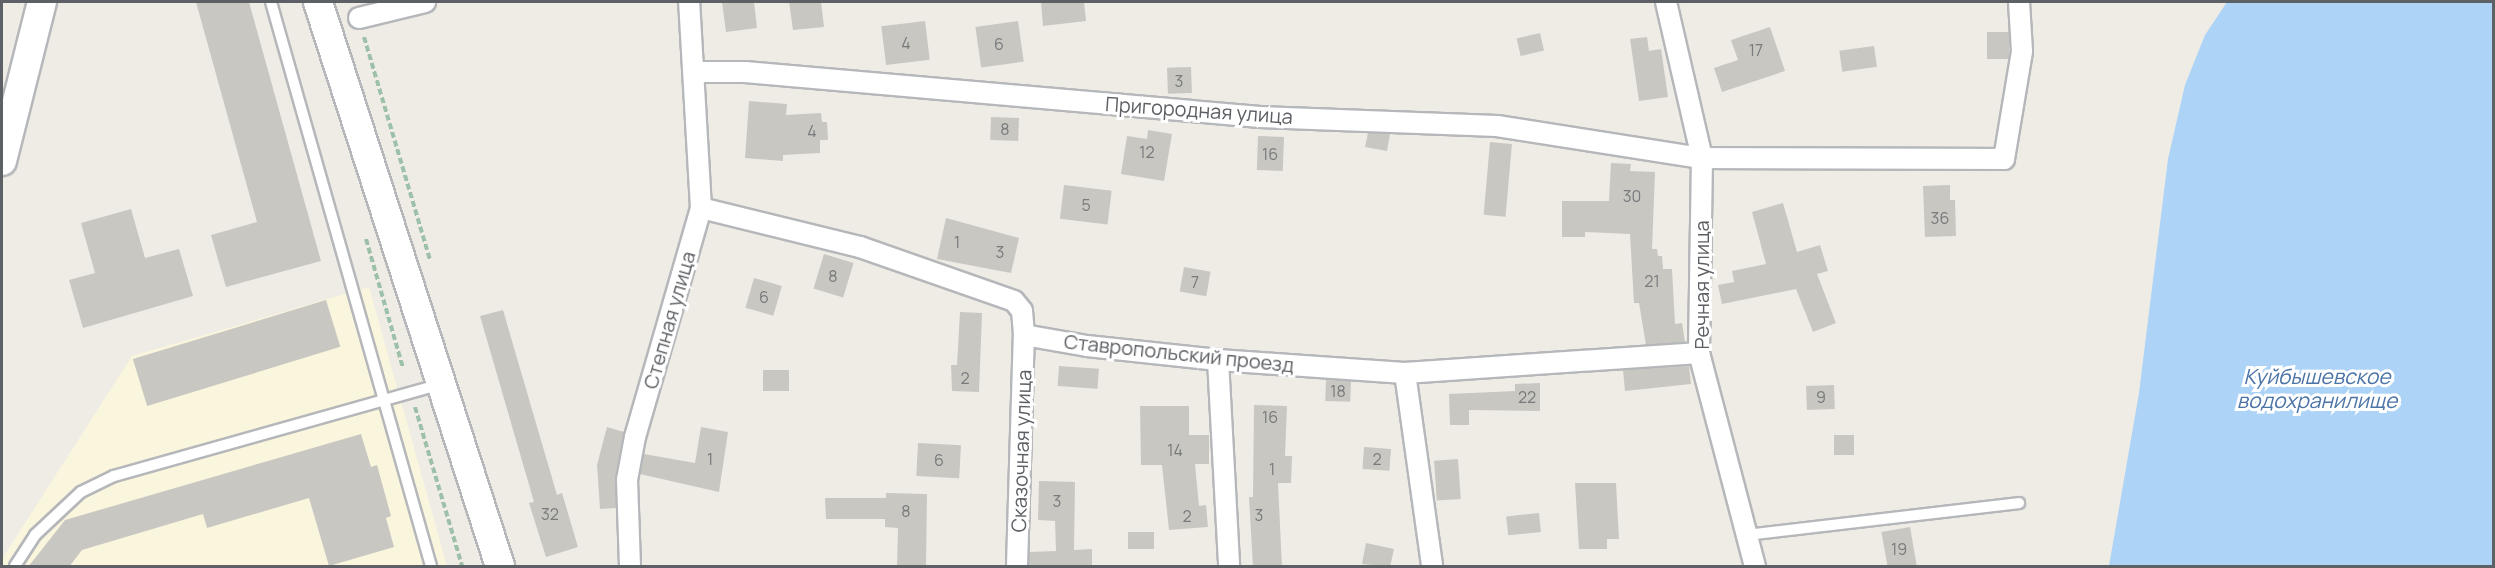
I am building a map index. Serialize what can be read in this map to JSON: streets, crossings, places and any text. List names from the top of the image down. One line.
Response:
{"streets":{"street":["Пригородная улица","Речная улица","Степная улица","Ставропольский проезд","Сказочная улица"]},"crossings":[["Пригородная улица","Речная улица"],["Пригородная улица","Степная улица"],["Речная улица","Ставропольский проезд"],["Ставропольский проезд","Сказочная улица"]],"water":["Куйбышевское водохранилище"],"house_numbers":["4","6","17","3","8","4","12","16","30","5","36","1","3","8","21","7","6","2","18","22","9","16","14","1","2","6","1","3","8","32","3","2","19"]}
